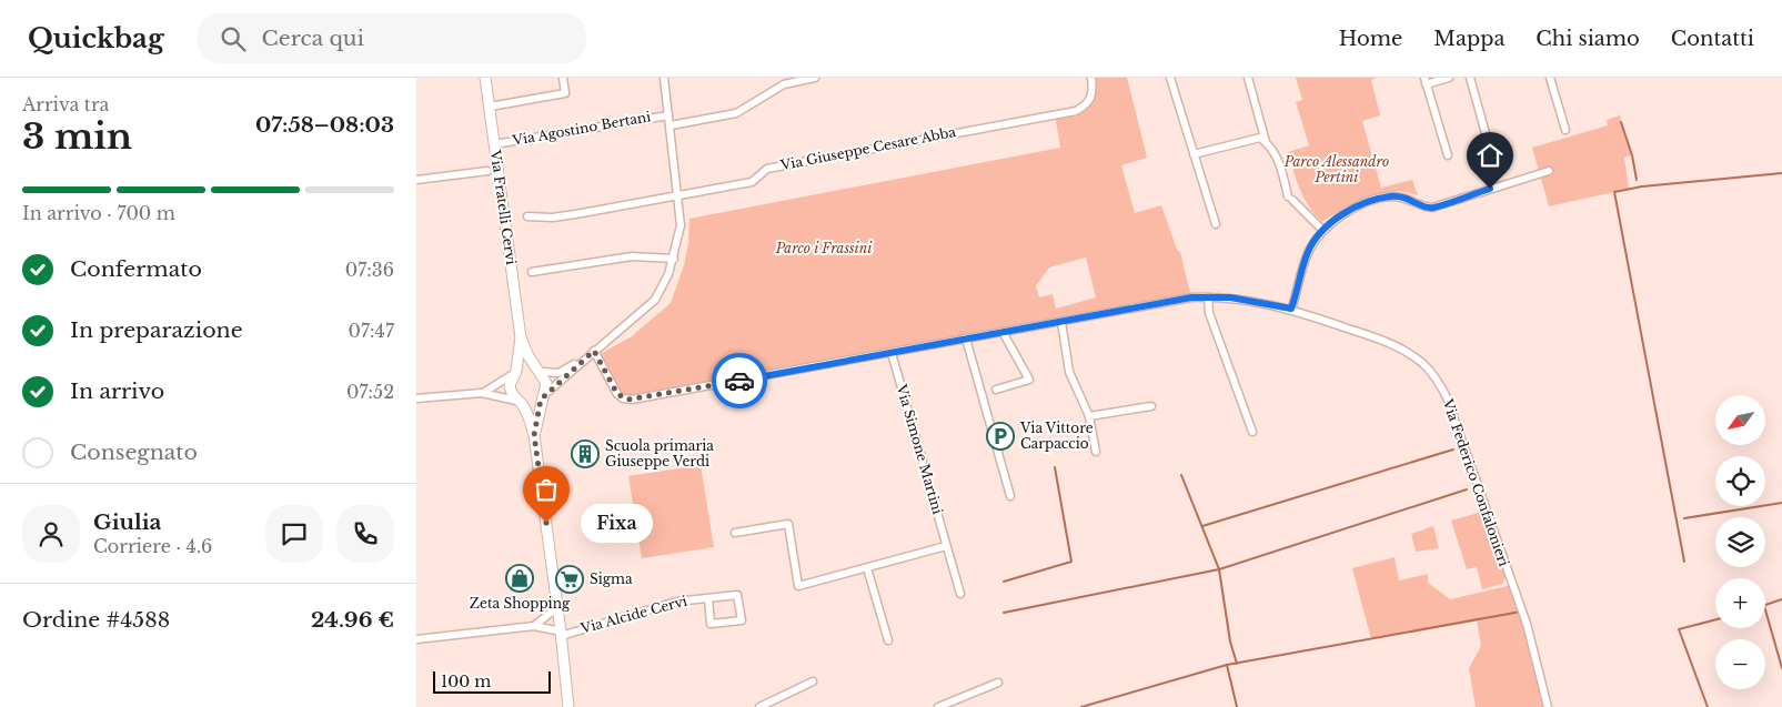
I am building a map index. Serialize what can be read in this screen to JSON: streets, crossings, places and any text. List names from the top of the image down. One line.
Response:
{"streets":{"main road":["Via Fratelli Cervi"],"street":["Via Agostino Bertani","Via Giuseppe Cesare Abba","Via Simone Martini","Via Federico Confalonieri","Via Alcide Cervi"]},"crossings":[["Via Agostino Bertani","Via Fratelli Cervi"],["Via Fratelli Cervi","Via Alcide Cervi"],["Via Simone Martini","Via Federico Confalonieri"]],"parks":["Parco Alessandro Pertini","Parco i Frassini"],"places":{"parking":["Via Vittore Carpaccio"],"building":["Scuola primaria Giuseppe Verdi"],"other":["Fixa"],"shop":["Zeta Shopping"],"supermarket":["Sigma"]},"scale_bar":"100 m","north":"bottom left","page":{"header":"Quickbag","search":"Cerca qui","nav":["Home","Mappa","Chi siamo","Contatti"],"heading":["3 min","Arriva tra","07:58–08:03"],"panel":["Giulia","Corriere · 4.6","Ordine #4588","24.96 €"],"bar":"In arrivo · 700 m","list":[["Confermato","07:36"],["In preparazione","07:47"],["In arrivo","07:52"],"Consegnato"],"map_buttons":["+","−"],"bubble":"Fixa","scale":"100 m"}}
